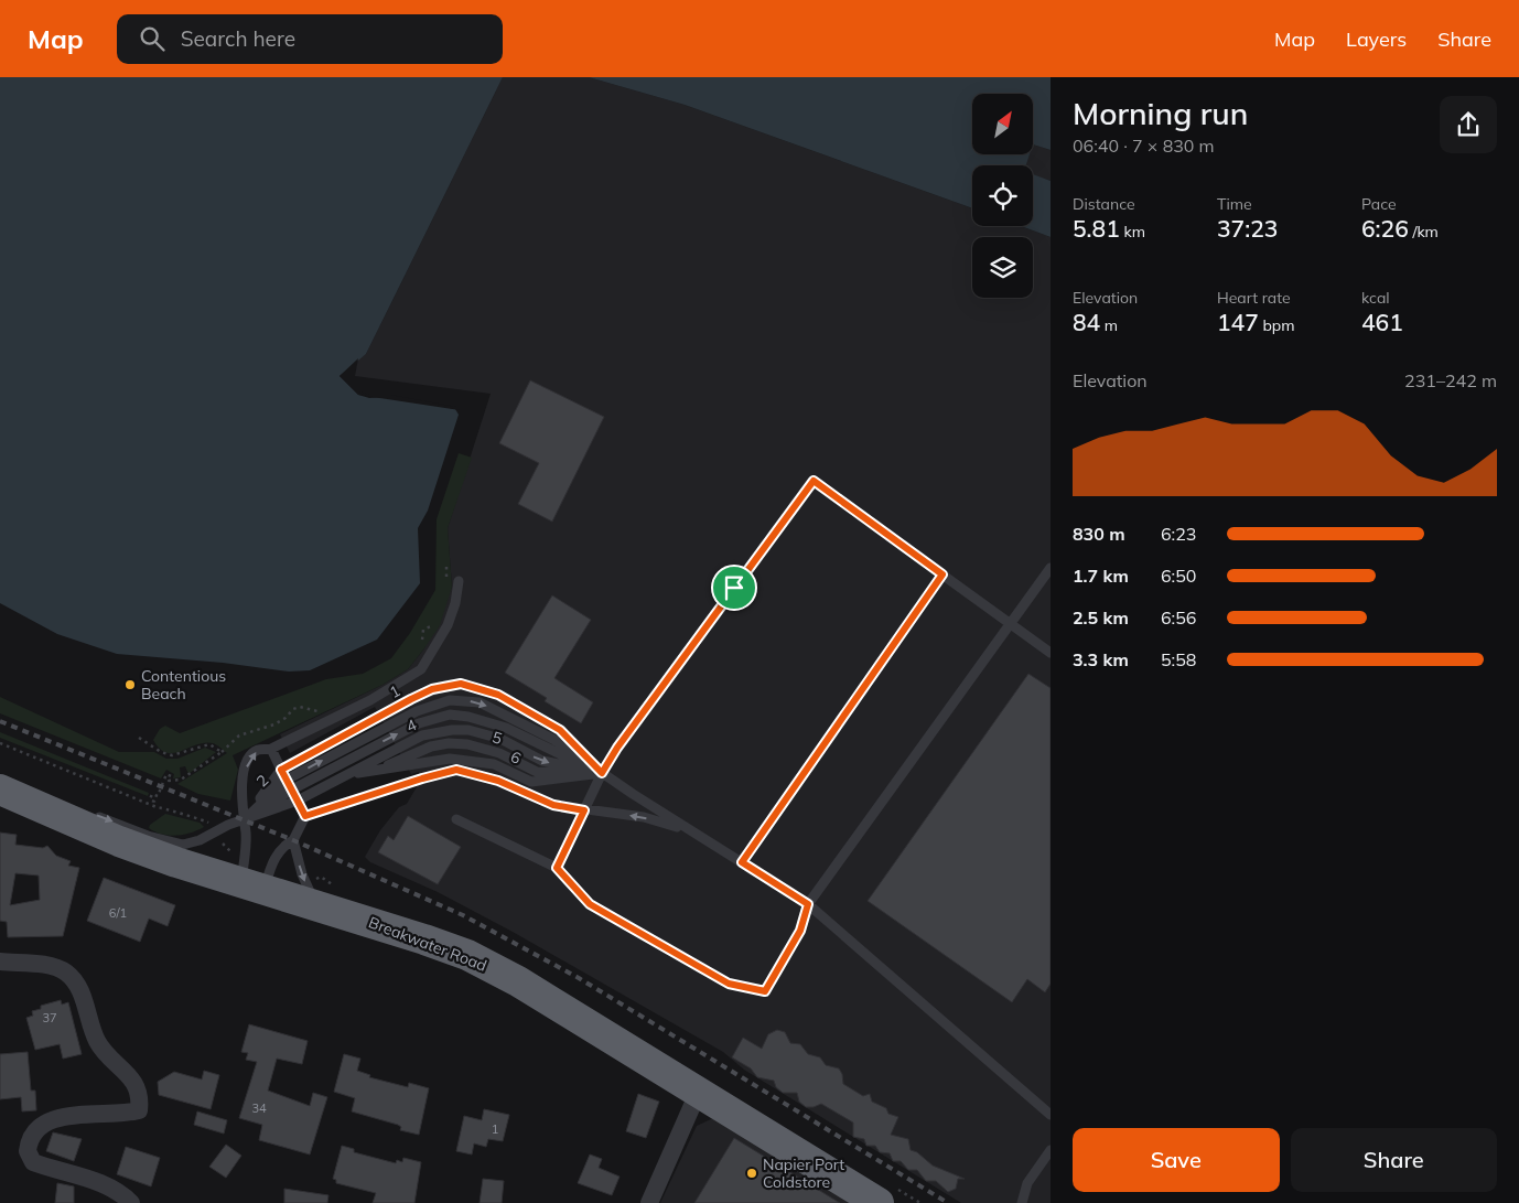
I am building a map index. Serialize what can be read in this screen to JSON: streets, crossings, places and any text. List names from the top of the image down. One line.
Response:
{"streets":{"highway":["Breakwater Road"],"lane":["1","4","5","6","2"]},"crossings":[["1","4"],["1","5"],["1","6"],["1","2"],["4","5"],["4","6"],["4","2"],["5","6"],["5","2"],["6","2"]],"places":["Contentious Beach","Napier Port Coldstore"],"house_numbers":["6/1","37","34","1"],"north":"top right","page":{"header":"Map","search":"Search here","nav":["Map","Layers","Share"],"heading":["Morning run","06:40 · 7 × 830 m"],"stats":[["Distance","5.81 km"],["Time","37:23"],["Pace","6:26 /km"],["Elevation","84 m"],["Heart rate","147 bpm"],["kcal","461"]],"chart":["Elevation","231–242 m"],"list":[{"name":"830 m","note":"6:23"},{"name":"1.7 km","note":"6:50"},{"name":"2.5 km","note":"6:56"},{"name":"3.3 km","note":"5:58"}],"buttons":["Save","Share"]}}
